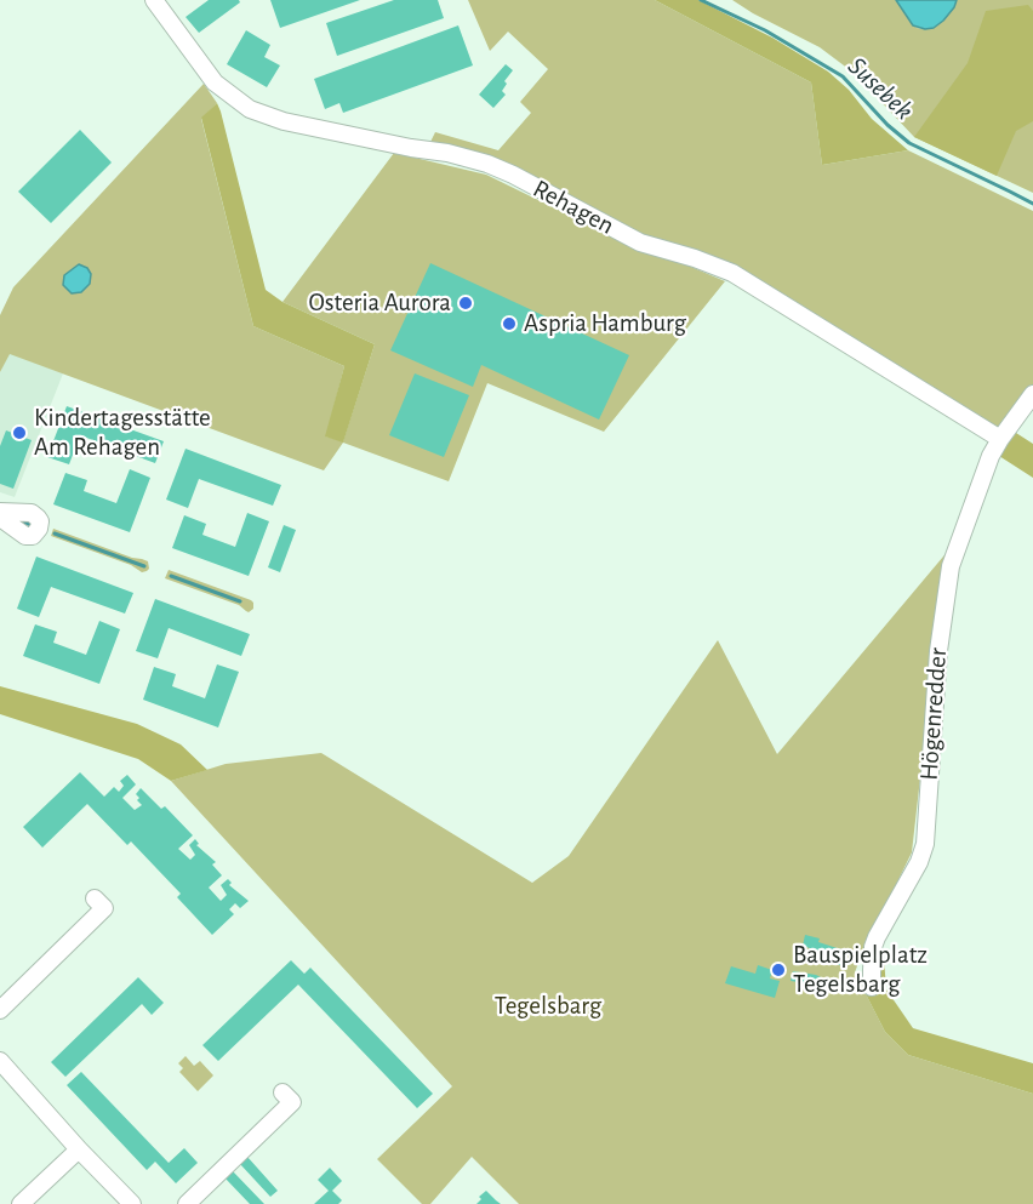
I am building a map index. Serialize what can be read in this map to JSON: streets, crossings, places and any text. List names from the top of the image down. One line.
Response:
{"streets":{"street":["Rehagen","Högenredder"]},"crossings":[["Rehagen","Högenredder"]],"water":["Susebek"],"parks":["Tegelsbarg"],"places":["Osteria Aurora","Aspria Hamburg","Kindertagesstätte Am Rehagen","Bauspielplatz Tegelsbarg"]}
